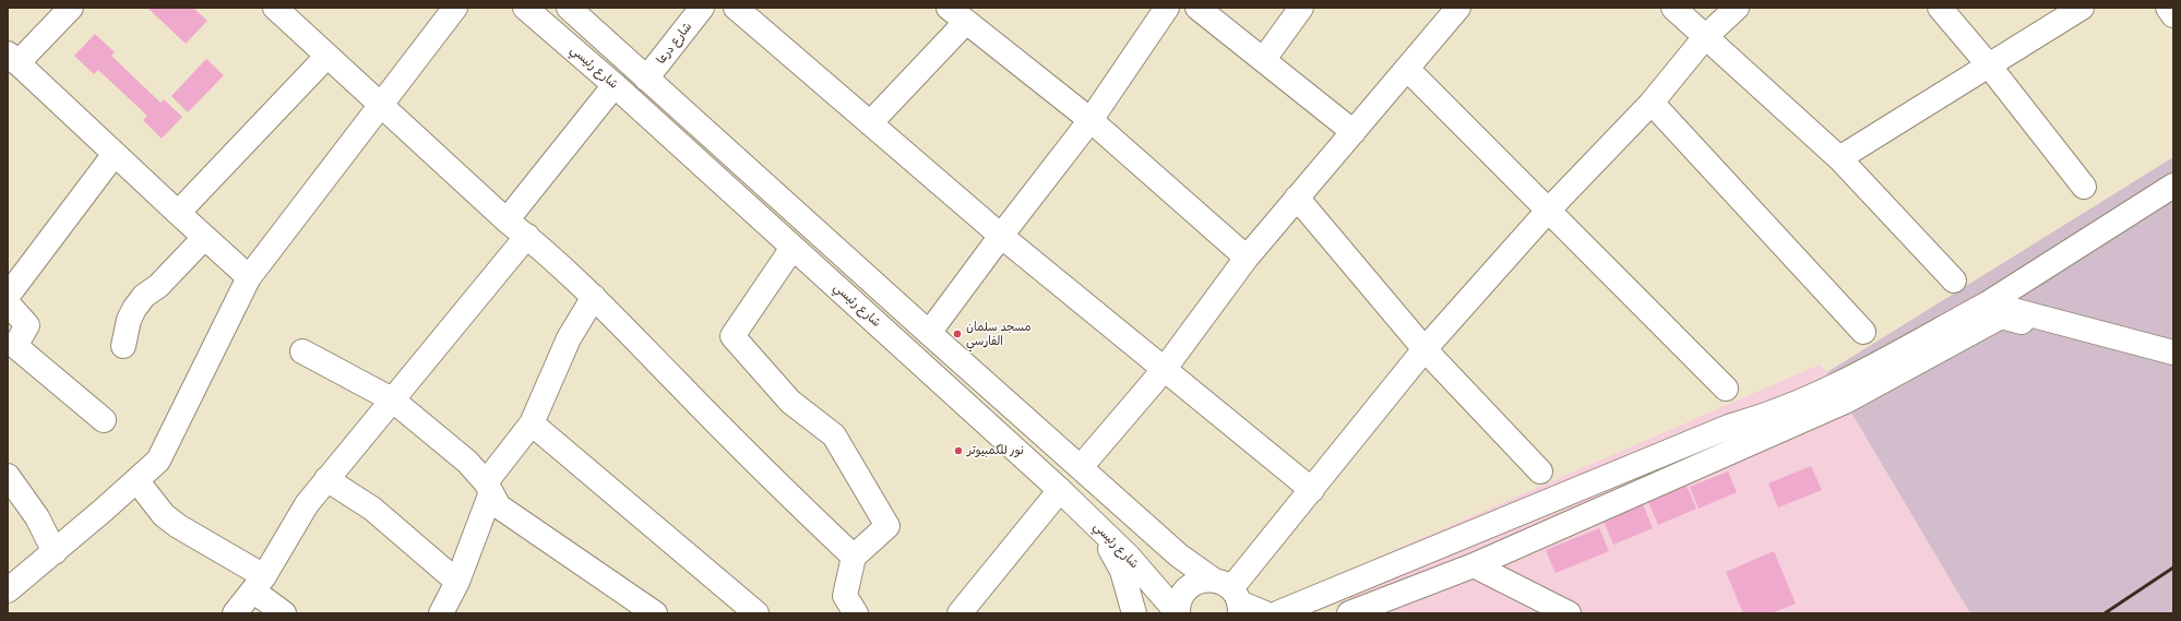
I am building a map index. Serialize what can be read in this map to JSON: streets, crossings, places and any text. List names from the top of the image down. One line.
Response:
{"streets":{"main road":["شارع درعا","شارع رئيسي"]},"places":["مسجد سلمان الفارسي","نور للكمبيوتر"]}
